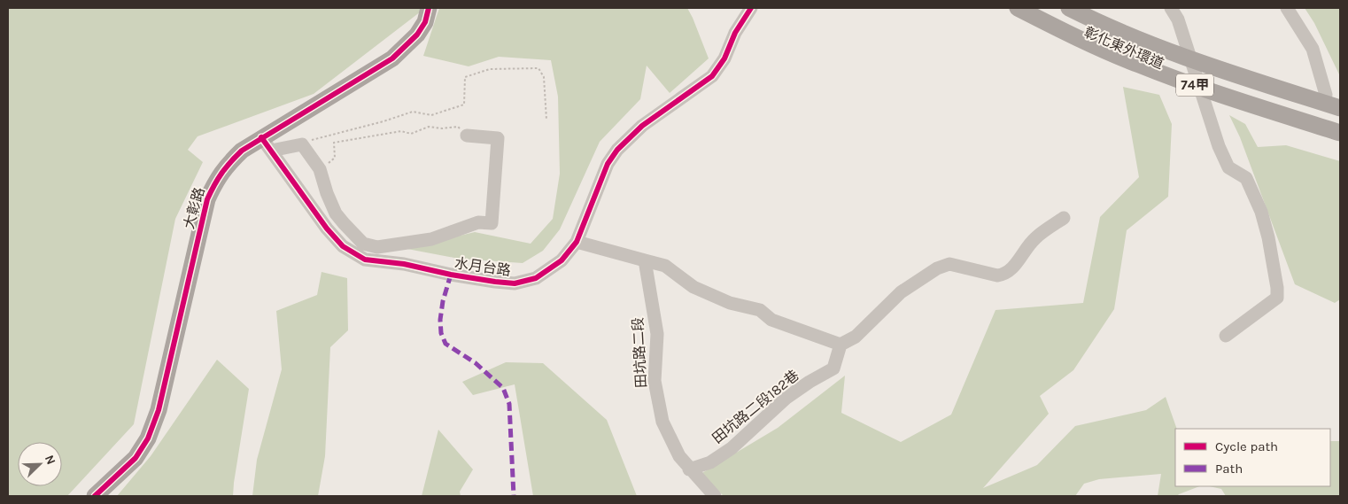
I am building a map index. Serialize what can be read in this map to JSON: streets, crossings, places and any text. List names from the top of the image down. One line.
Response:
{"streets":{"main road":["彰化東外環道","74甲","大彰路"],"street":["水月台路","田坑路二段","田坑路二段182巷"]},"crossings":[["彰化東外環道","74甲"],["大彰路","水月台路"],["田坑路二段","田坑路二段182巷"]],"legend":["Cycle path","Path"],"north":"top right"}
